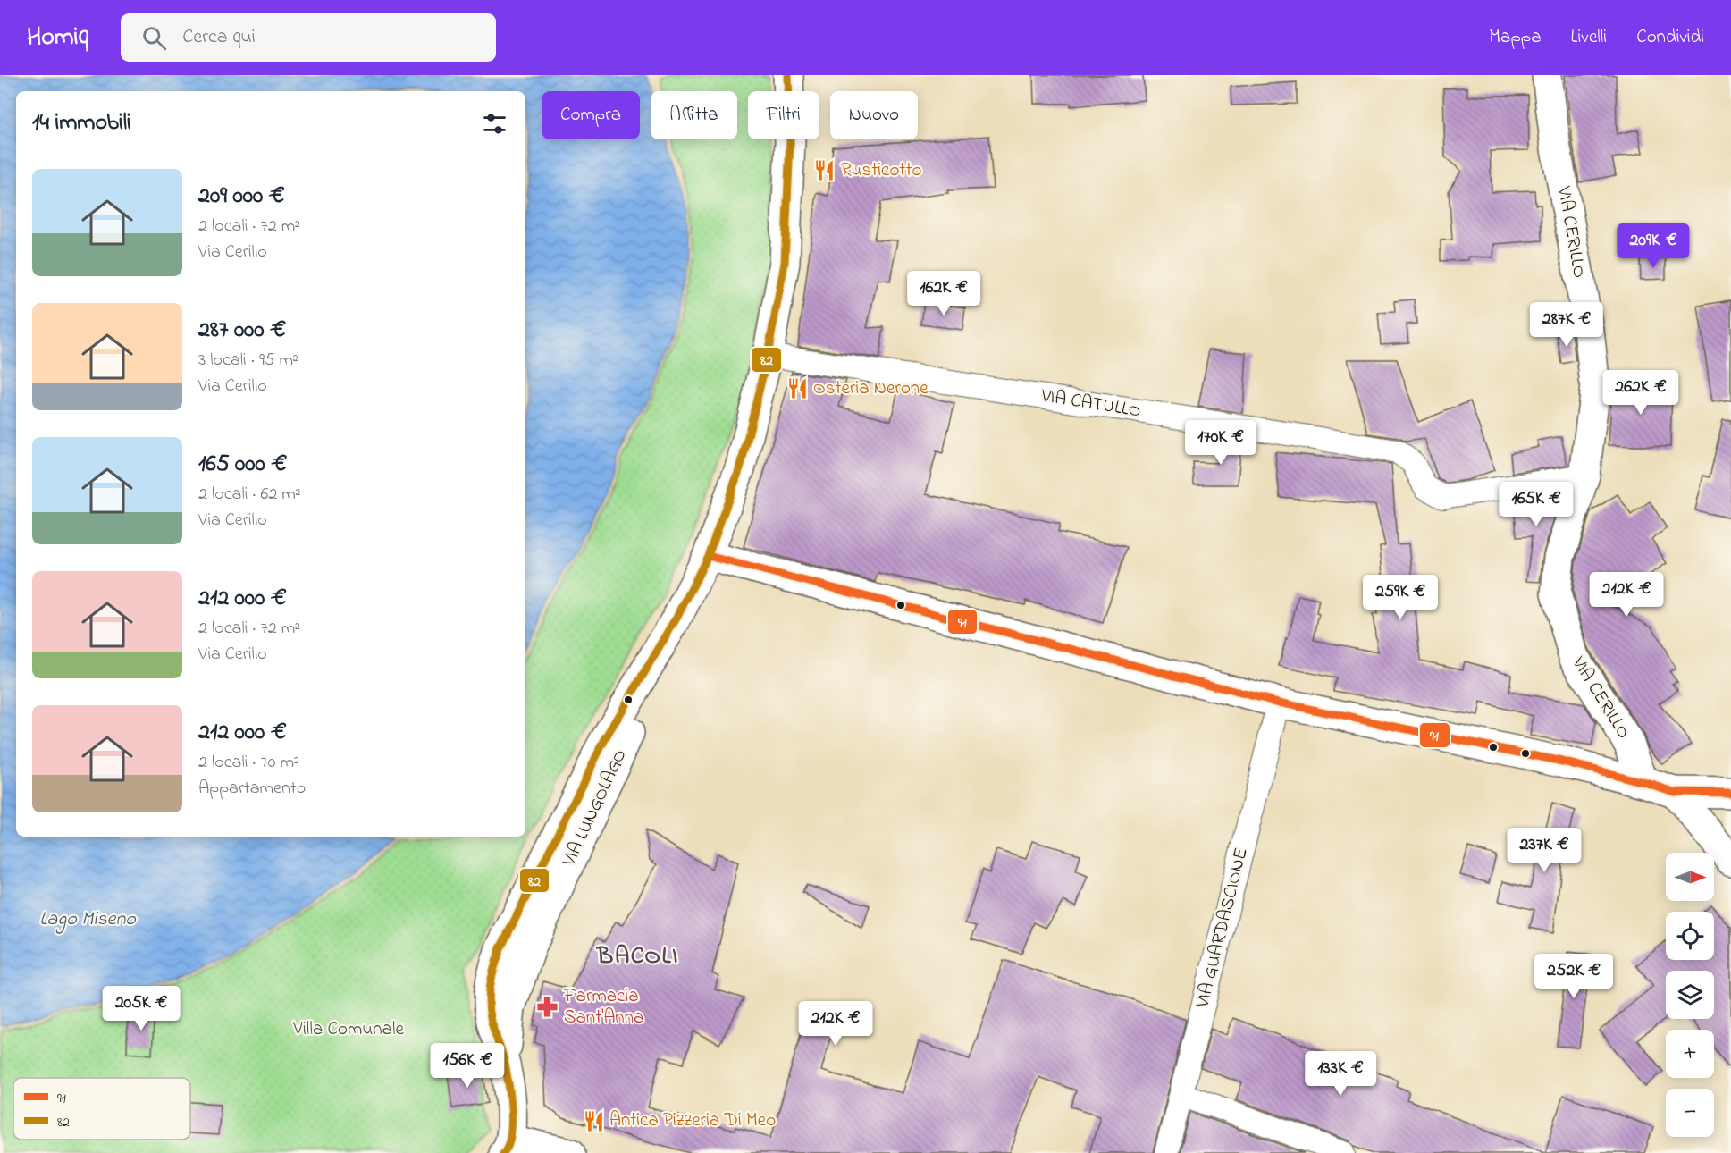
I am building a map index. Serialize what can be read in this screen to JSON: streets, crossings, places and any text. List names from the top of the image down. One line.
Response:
{"streets":{"main road":["VIA CERILLO","VIA LUNGOLAGO"],"street":["VIA CATULLO","VIA GUARDASCIONE"]},"crossings":[["VIA CERILLO","VIA CATULLO"],["VIA CATULLO","VIA LUNGOLAGO"]],"districts":["BACOLI"],"water":["Lago Miseno"],"parks":["Villa Comunale"],"places":{"restaurant":["Rusticotto","Osteria Nerone","Antica Pizzeria Di Meo"],"pharmacy":["Farmacia Sant'Anna"]},"lines":["transit line 82","transit line 91"],"legend":["91","82"],"north":"right","page":{"header":"Homiq","search":"Cerca qui","nav":["Mappa","Livelli","Condividi"],"chip":["Compra","Affitta","Filtri","Nuovo"],"heading":"14 immobili","list":[{"name":"209 000 €","note":"2 locali · 72 m² · Via Cerillo"},{"name":"287 000 €","note":"3 locali · 95 m² · Via Cerillo"},{"name":"165 000 €","note":"2 locali · 62 m² · Via Cerillo"},{"name":"212 000 €","note":"2 locali · 72 m² · Via Cerillo"},{"name":"212 000 €","note":"2 locali · 70 m² · Appartamento"}],"price":["209K €","162K €","287K €","262K €","170K €","165K €","212K €","259K €","237K €","252K €","205K €","212K €","156K €","133K €"],"map_buttons":["+","−"]}}
